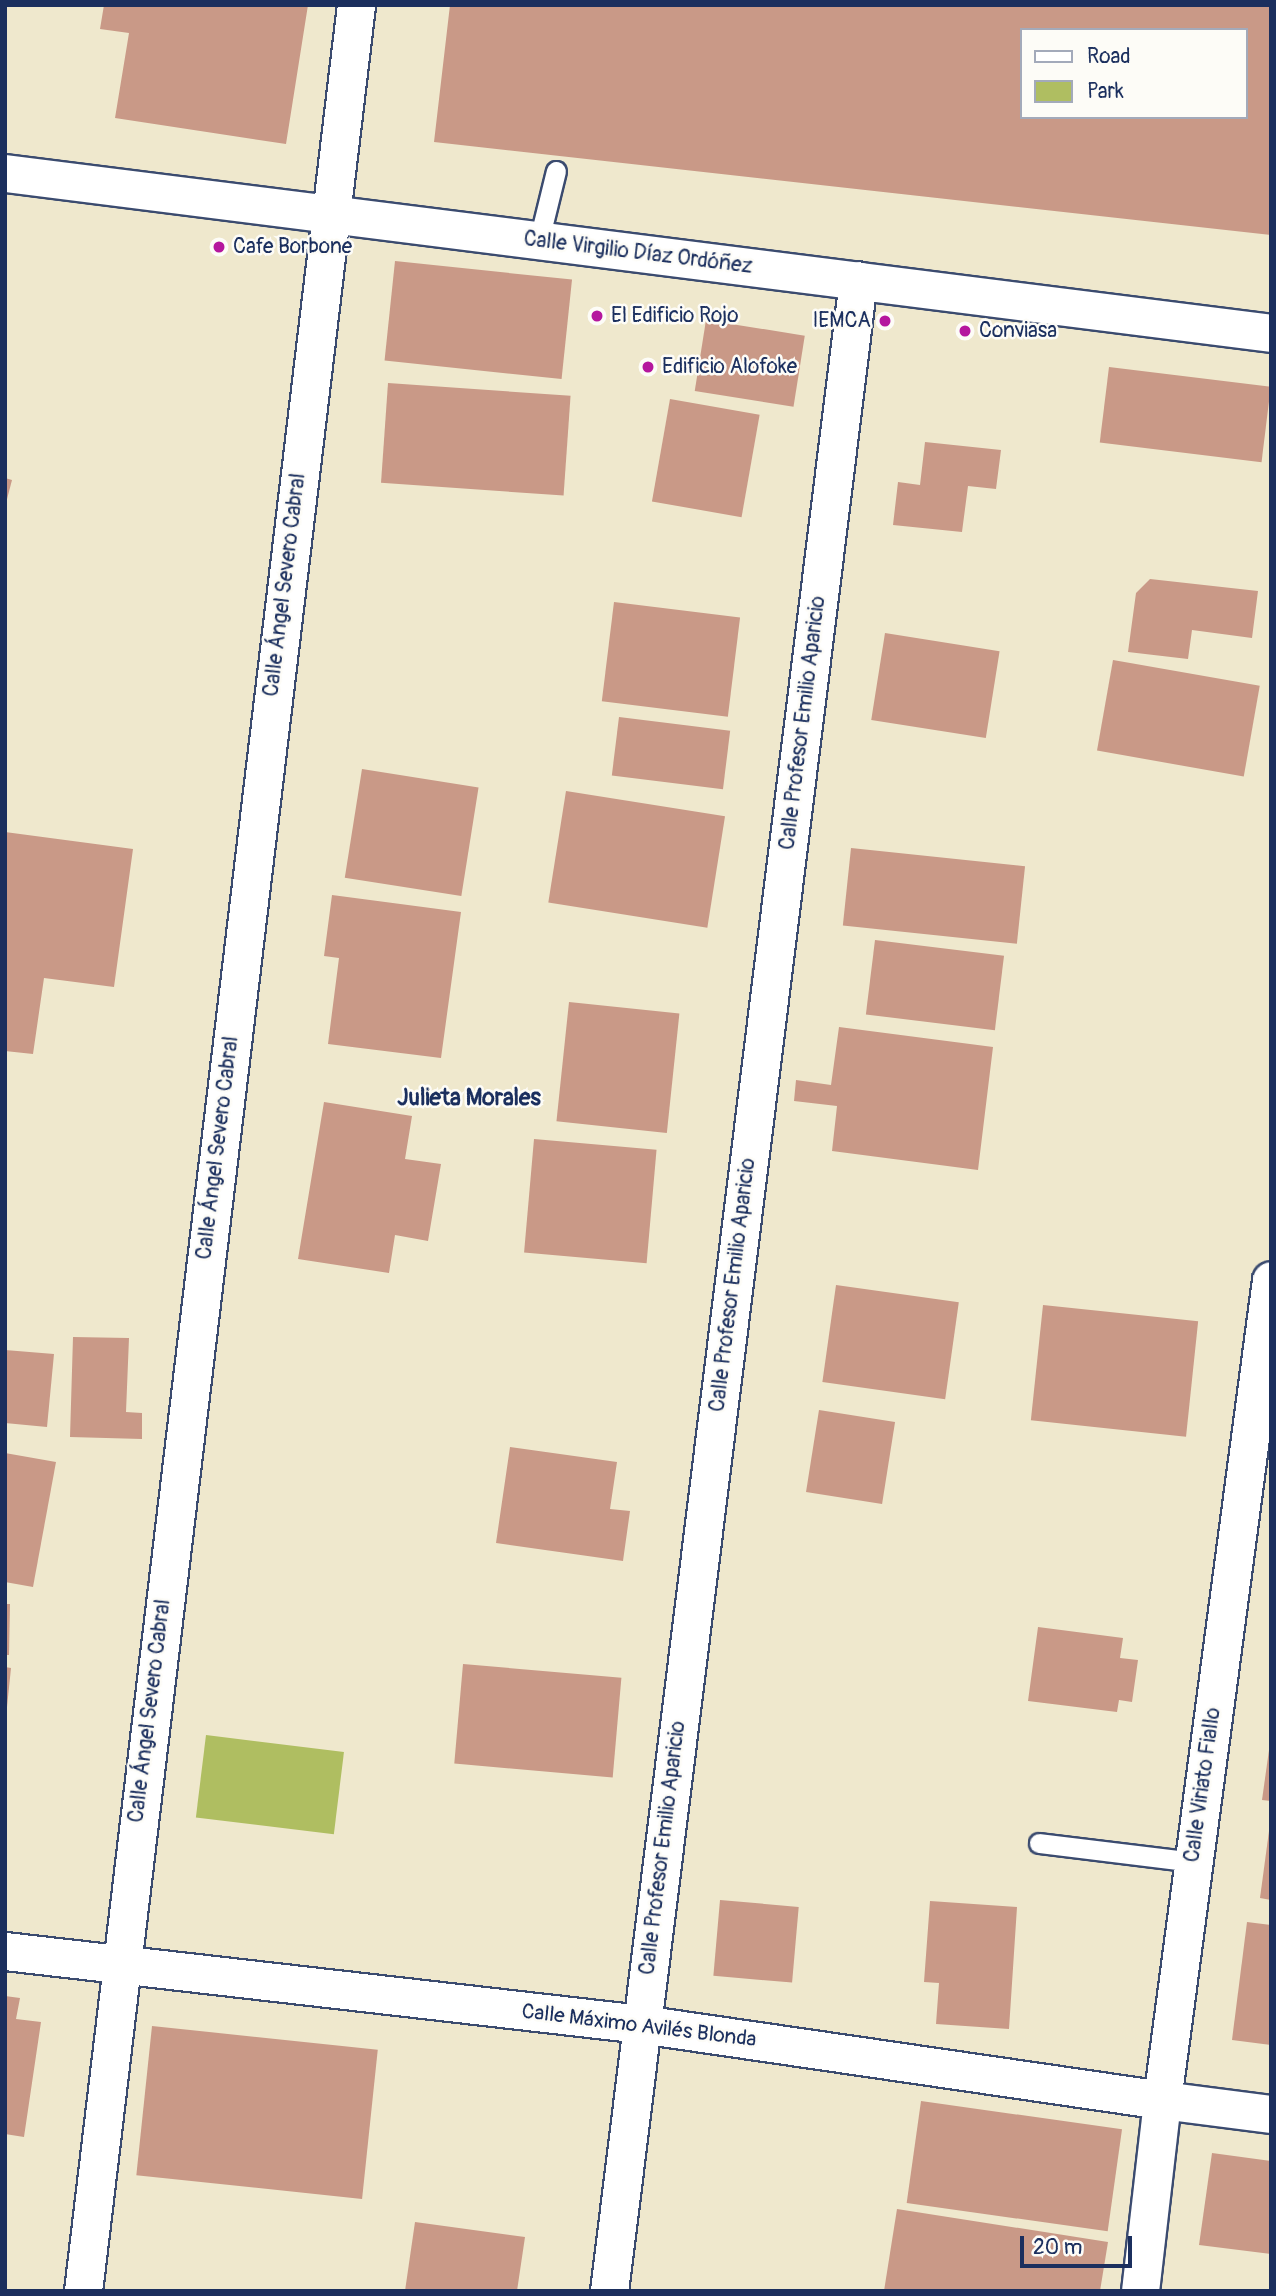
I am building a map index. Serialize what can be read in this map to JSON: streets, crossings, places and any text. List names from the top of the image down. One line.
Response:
{"streets":{"street":["Calle Virgilio Díaz Ordóñez","Calle Ángel Severo Cabral","Calle Profesor Emilio Aparicio","Calle Viriato Fiallo","Calle Máximo Avilés Blonda"]},"crossings":[["Calle Virgilio Díaz Ordóñez","Calle Ángel Severo Cabral"],["Calle Virgilio Díaz Ordóñez","Calle Profesor Emilio Aparicio"],["Calle Ángel Severo Cabral","Calle Máximo Avilés Blonda"],["Calle Profesor Emilio Aparicio","Calle Máximo Avilés Blonda"],["Calle Viriato Fiallo","Calle Máximo Avilés Blonda"]],"districts":["Julieta Morales"],"places":["Cafe Borbone","El Edificio Rojo","IEMCA","Conviasa","Edificio Alofoke"],"legend":["Road","Park"],"scale_bar":"20 m"}
